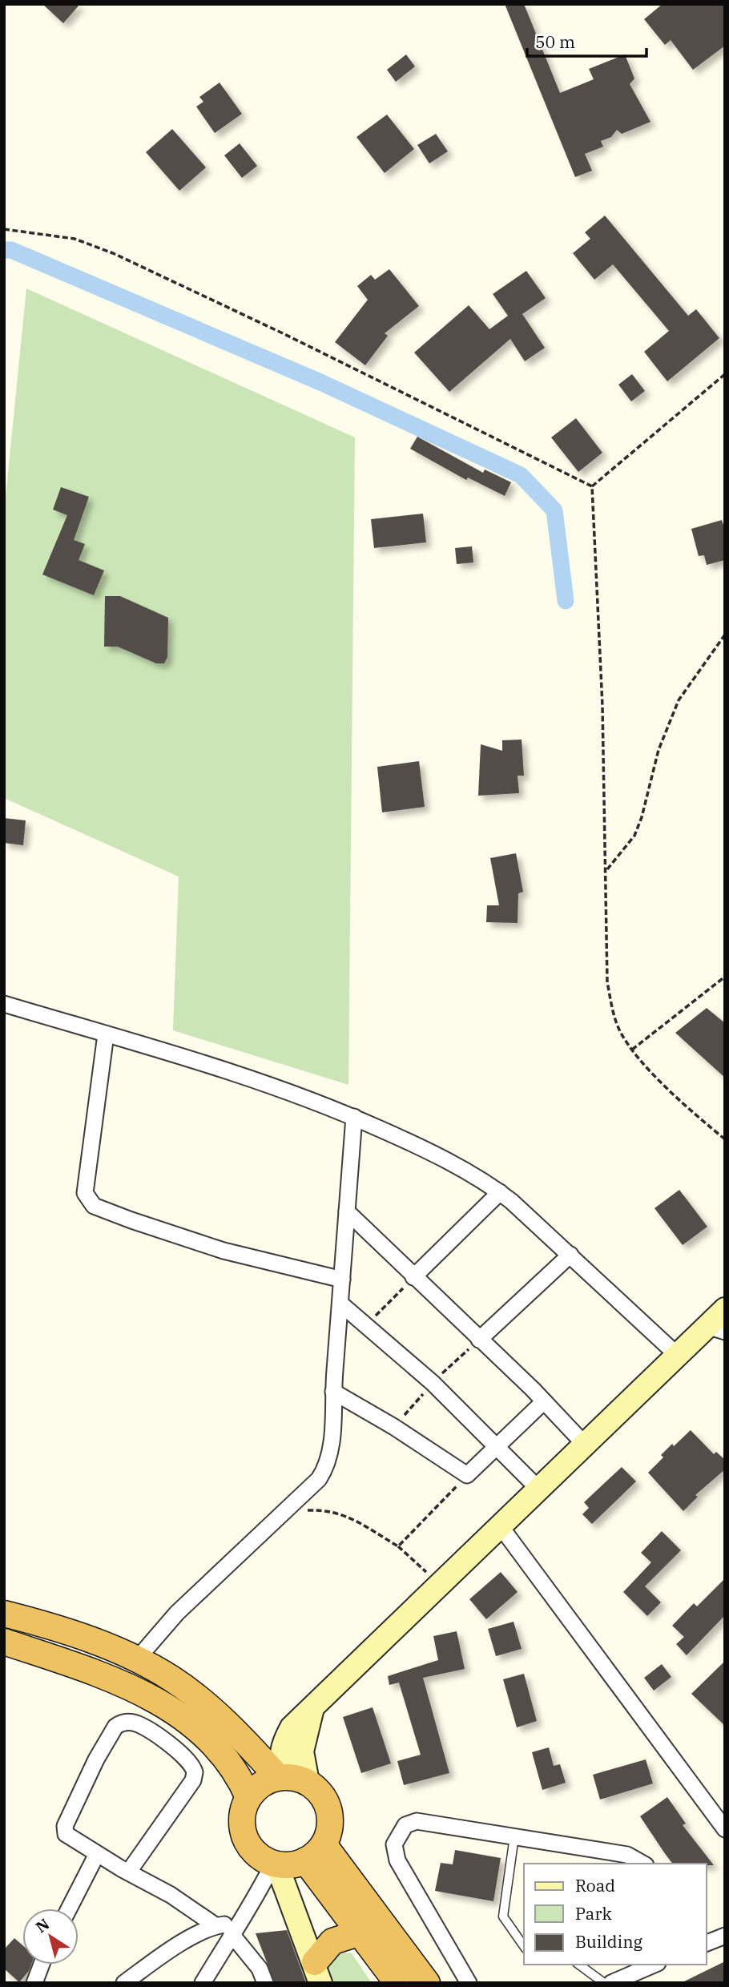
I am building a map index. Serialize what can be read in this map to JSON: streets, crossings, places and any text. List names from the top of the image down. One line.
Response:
{"legend":["Road","Park","Building"],"scale_bar":"50 m","north":"top left"}
